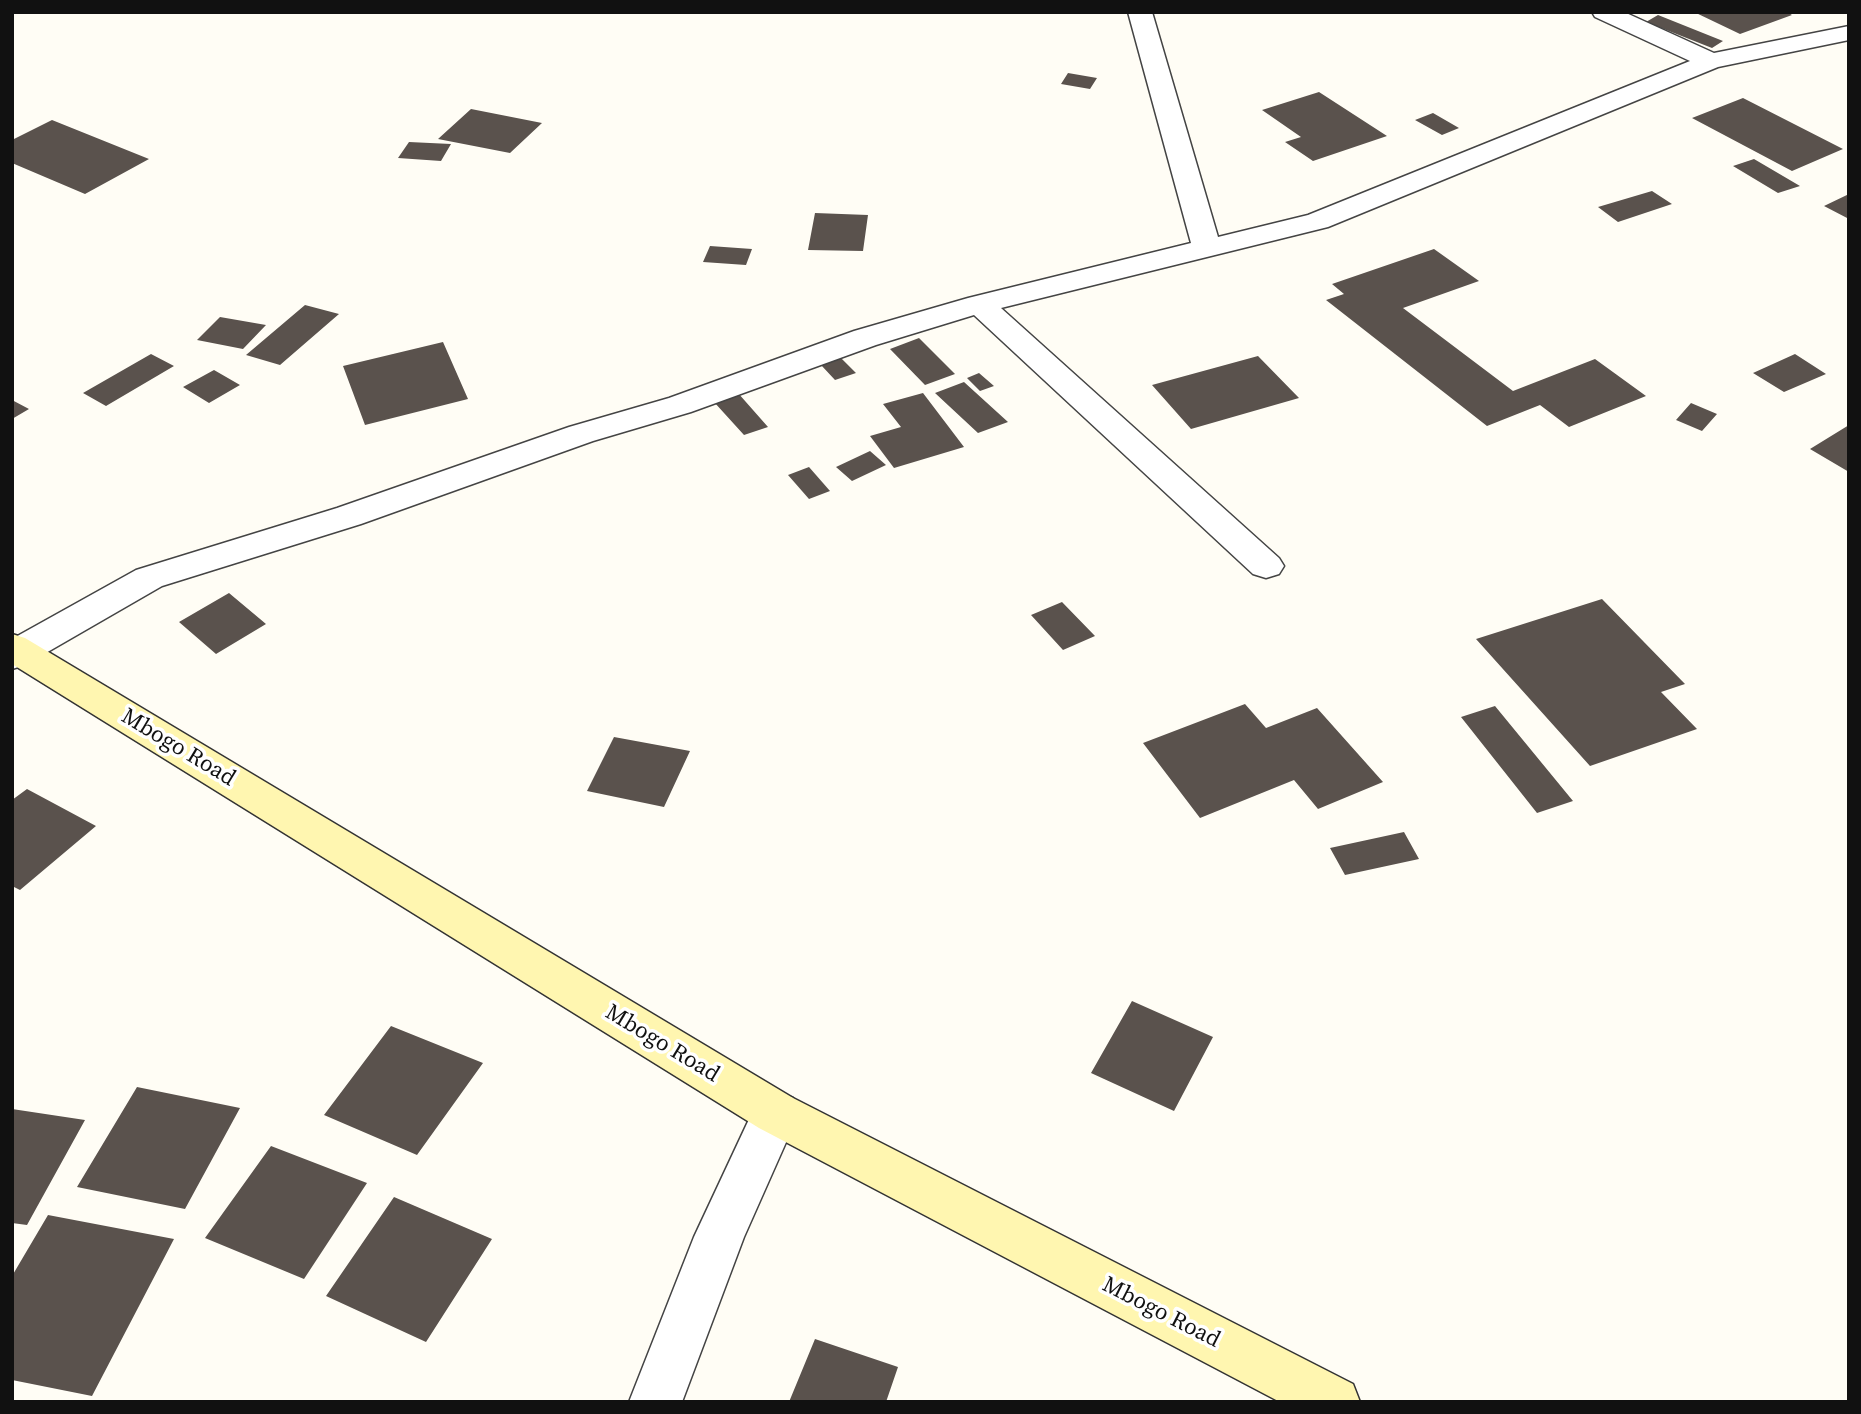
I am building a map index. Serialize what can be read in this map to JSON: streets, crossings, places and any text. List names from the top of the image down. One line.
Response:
{"streets":{"main road":["Mbogo Road"]}}
